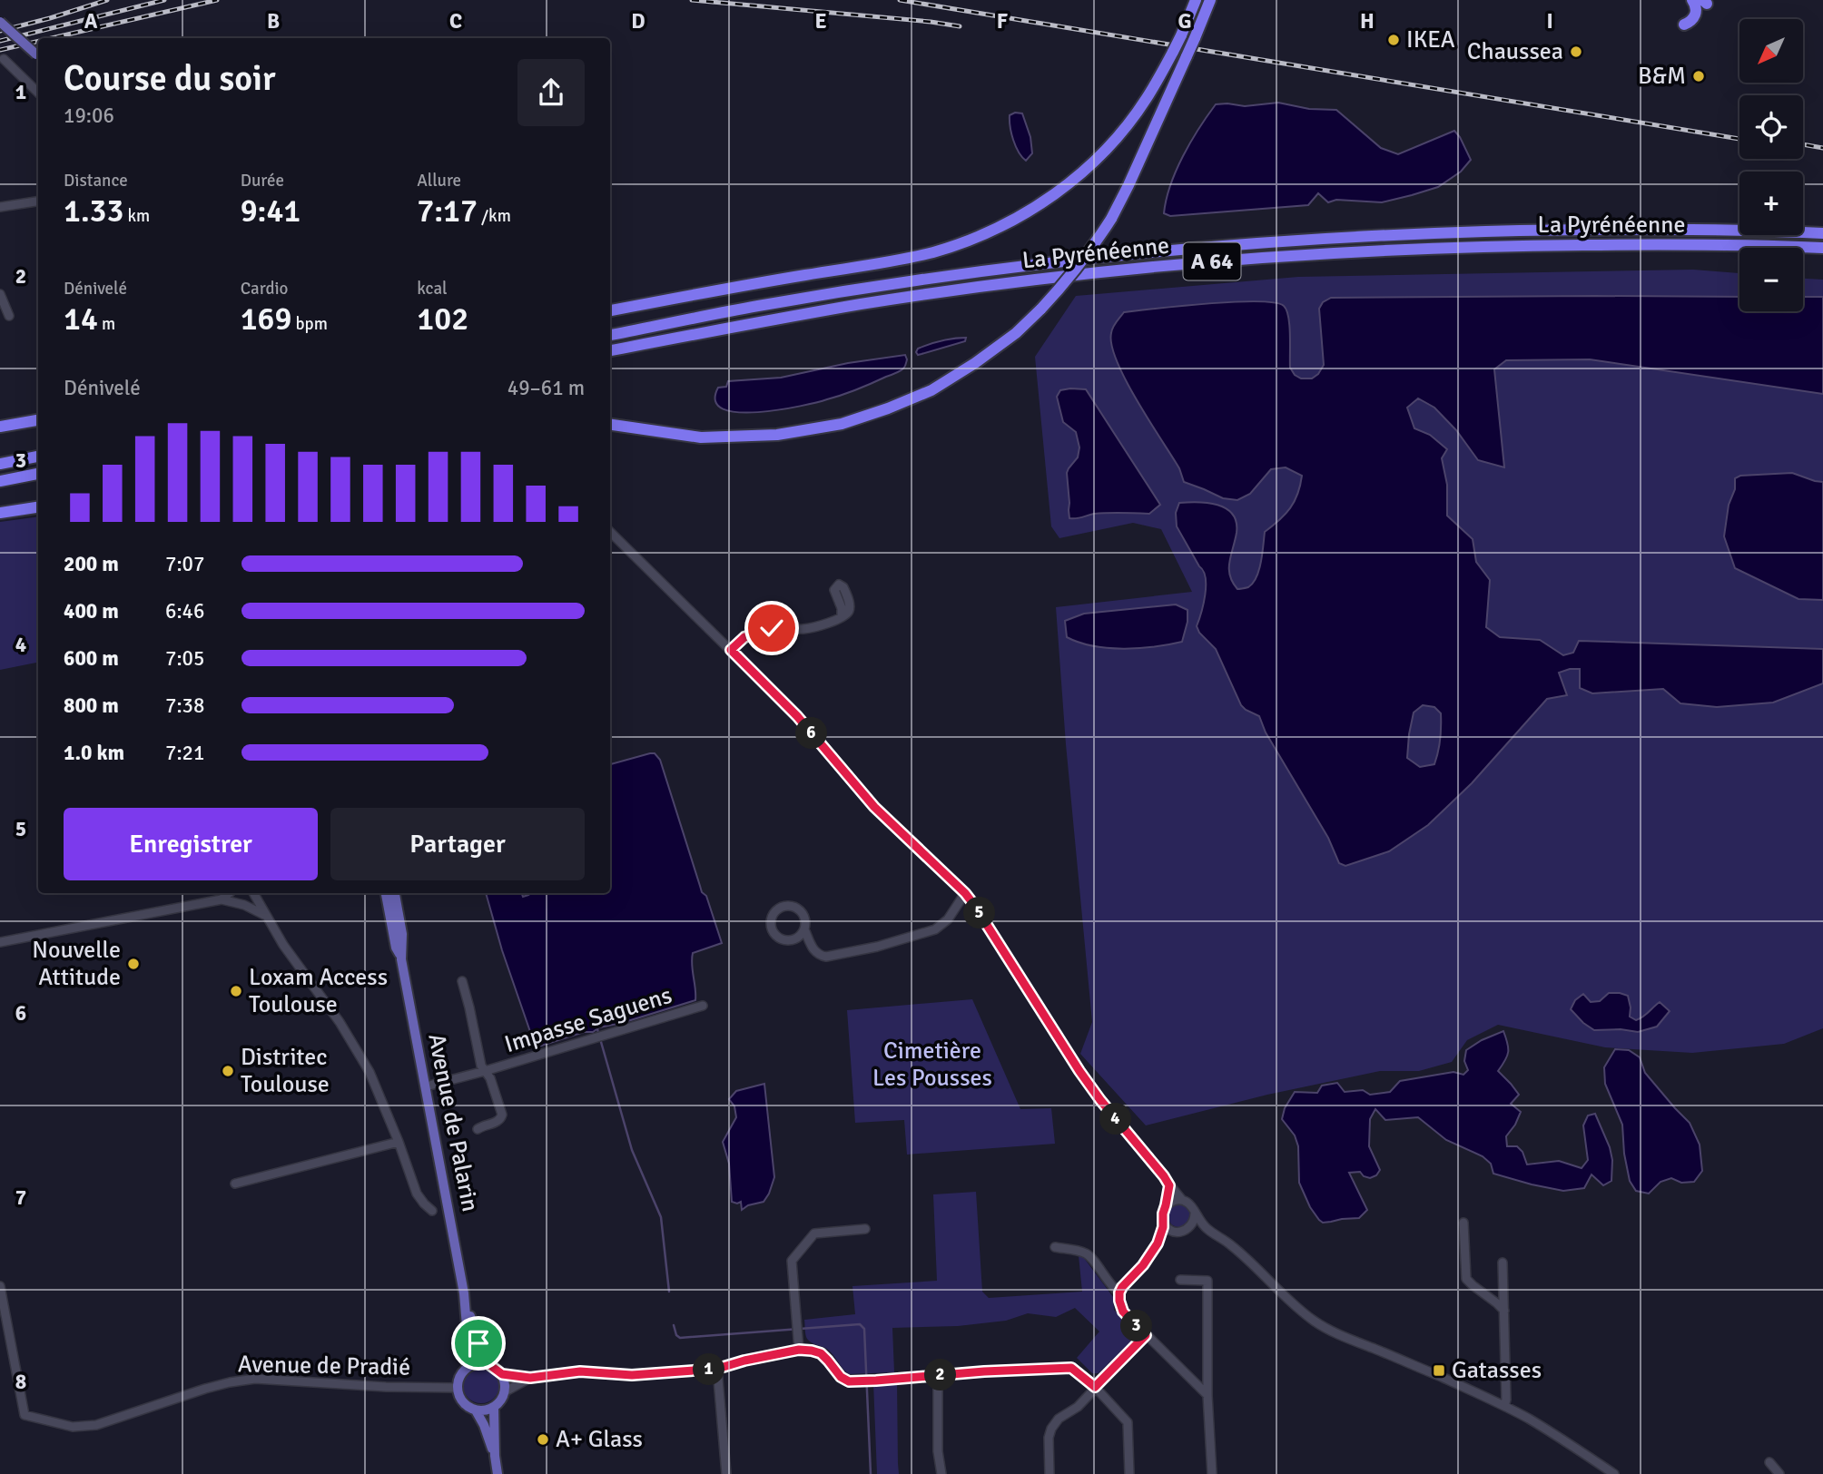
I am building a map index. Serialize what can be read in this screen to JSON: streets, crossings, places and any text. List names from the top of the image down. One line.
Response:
{"streets":{"highway":["La Pyrénéenne","A 64"],"main road":["Avenue de Palarin"],"street":["Impasse Saguens","Avenue de Pradié"]},"crossings":[["Impasse Saguens","Avenue de Palarin"],["Avenue de Palarin","Avenue de Pradié"]],"parks":["Cimetière Les Pousses"],"places":{"other":["IKEA","Chaussea","B&M","Nouvelle Attitude","Loxam Access Toulouse","Distritec Toulouse","A+ Glass"],"transit":["Gatasses"]},"north":"bottom left","page":{"map_buttons":["+","−"],"heading":["Course du soir","19:06"],"stats":[["Distance","1.33 km"],["Durée","9:41"],["Allure","7:17 /km"],["Dénivelé","14 m"],["Cardio","169 bpm"],["kcal","102"]],"chart":["Dénivelé","49–61 m"],"list":[{"name":"200 m","note":"7:07"},{"name":"400 m","note":"6:46"},{"name":"600 m","note":"7:05"},{"name":"800 m","note":"7:38"},{"name":"1.0 km","note":"7:21"}],"pins":["6","5","4","3","1","2"],"buttons":["Enregistrer","Partager"]},"grid":{"columns":["A","B","C","D","E","F","G","H","I"],"rows":["1","2","3","4","5","6","7","8"]}}
